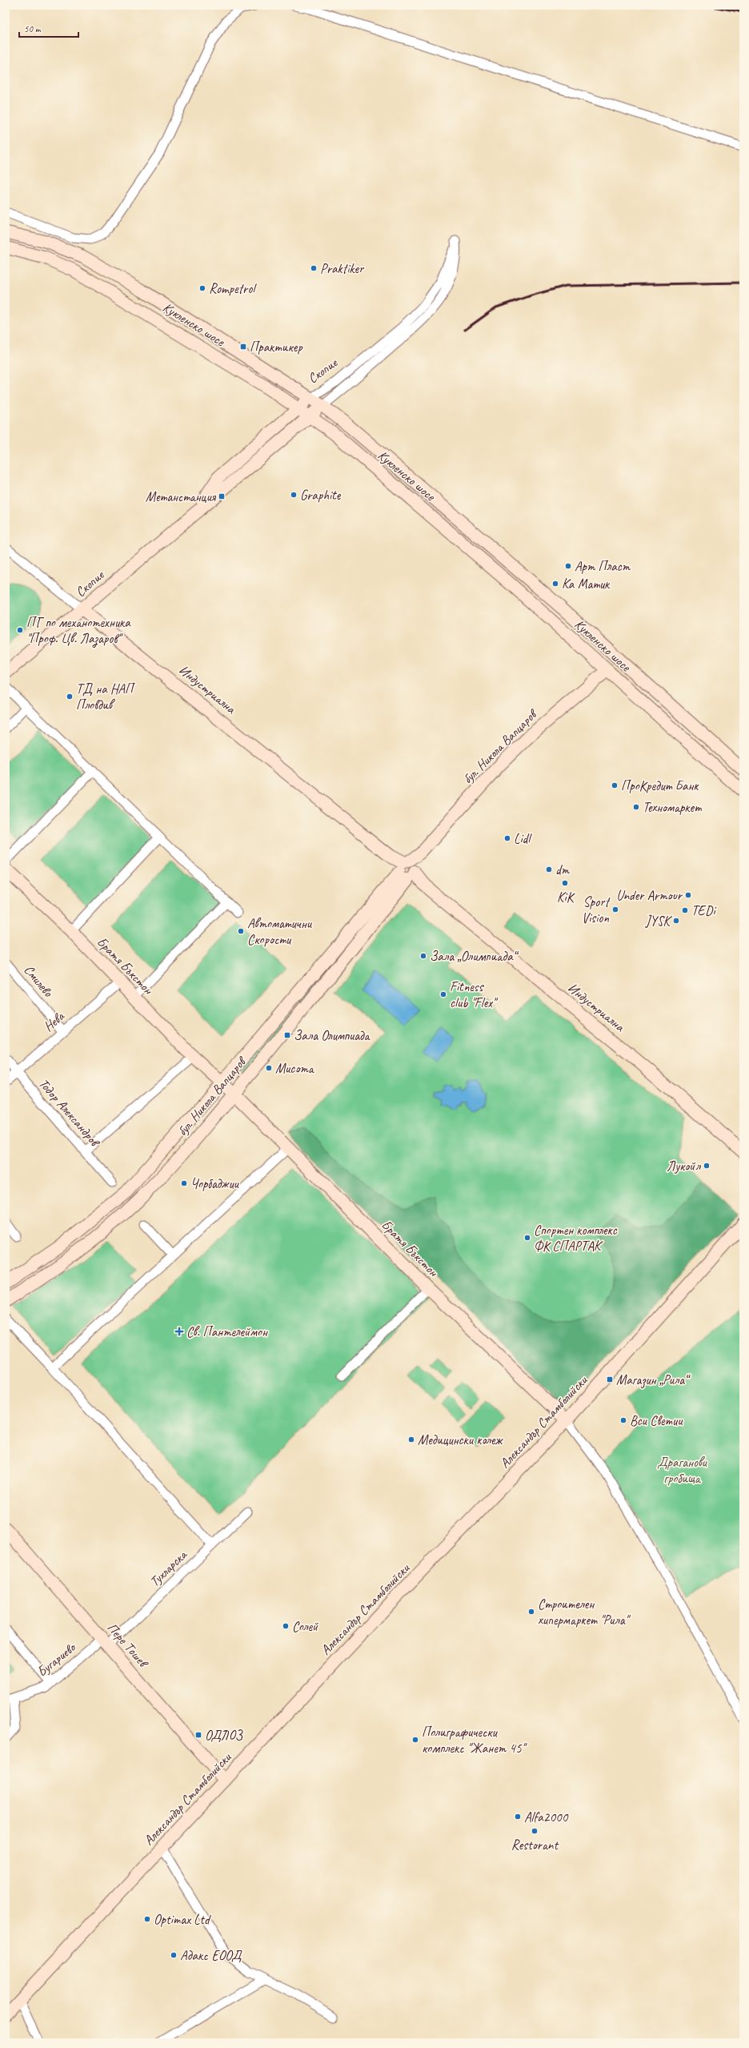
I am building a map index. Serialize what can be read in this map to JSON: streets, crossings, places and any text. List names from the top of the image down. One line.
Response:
{"streets":{"street":["Кукленско шосе","Скопие","Индустриална","бул. Никола Вапцаров","Братя Бъкстон","Смилево","Нева","Тодор Александров","Александър Стамболийски","Тухларска","Пере Тошев","Бугариево"]},"crossings":[["Кукленско шосе","Скопие"],["Кукленско шосе","бул. Никола Вапцаров"],["Скопие","Индустриална"],["Индустриална","бул. Никола Вапцаров"],["бул. Никола Вапцаров","Братя Бъкстон"],["Братя Бъкстон","Нева"],["Братя Бъкстон","Александър Стамболийски"],["Смилево","Нева"],["Нева","Тодор Александров"],["Александър Стамболийски","Пере Тошев"],["Тухларска","Пере Тошев"],["Тухларска","Бугариево"],["Пере Тошев","Бугариево"]],"parks":["Драганови гробища"],"places":{"other":["Praktiker","Rompetrol","Graphite","Арт Пласт","Ка Матик","ПГ по механотехника \"Проф. Цв. Лазаров\"","ТД на НАП Пловдив","ПроКредит Банк","Техномаркет","Lidl","dm","KiK","Under Armour","Sport Vision","TEDi","JYSK","Автоматични Скорости","Зала „Олимпиада“","Fitness club \"Flex\"","Мисота","Лукойл","Чорбаджии","Спортен комплекс ФК СПАРТАК","Вси Светии","Медицински колеж","Строителен хипермаркет \"Рила\"","Солей","Полиграфически комплекс \"Жанет 45\"","Alfa2000","Restorant","Optimax Ltd","Адакс ЕООД"],"transit":["Практикер","Метанстанция","Зала Олимпиада","Магазин „Рила“","ОДЛОЗ"],"health":["Св. Пантелеймон"]},"scale_bar":"50 m"}
